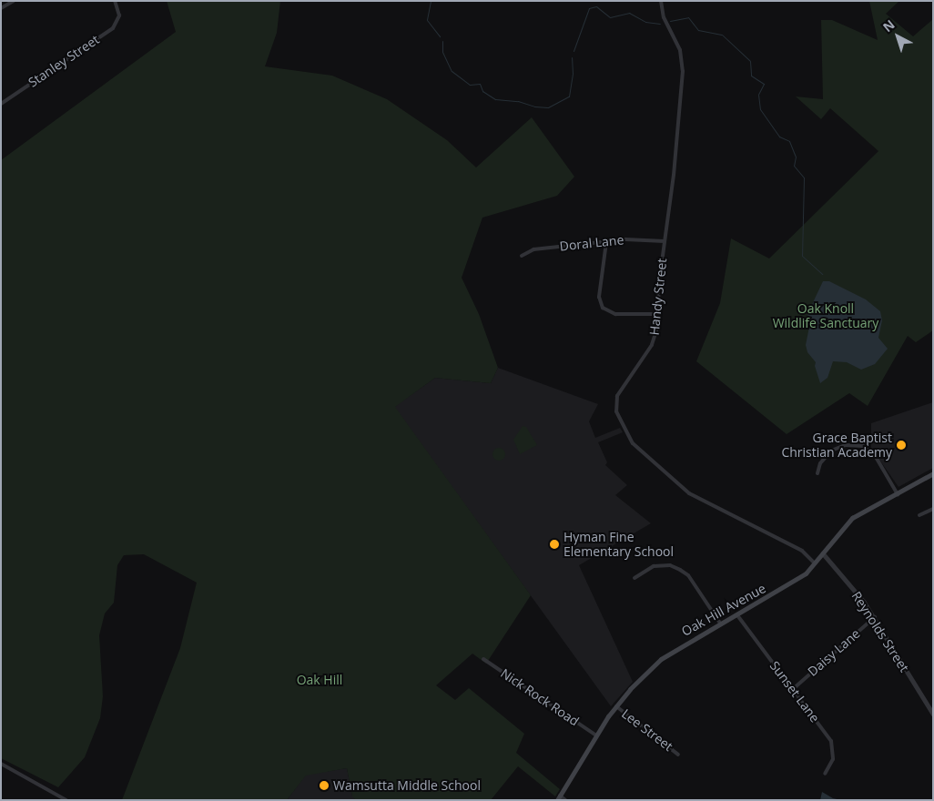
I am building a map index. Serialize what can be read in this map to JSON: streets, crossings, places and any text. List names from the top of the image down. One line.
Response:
{"streets":{"main road":["Oak Hill Avenue"],"street":["Stanley Street","Doral Lane","Handy Street","Reynolds Street","Daisy Lane","Sunset Lane","Nick Rock Road","Lee Street"]},"crossings":[["Doral Lane","Handy Street"],["Handy Street","Oak Hill Avenue"],["Oak Hill Avenue","Reynolds Street"],["Oak Hill Avenue","Sunset Lane"],["Oak Hill Avenue","Nick Rock Road"],["Oak Hill Avenue","Lee Street"],["Reynolds Street","Daisy Lane"],["Daisy Lane","Sunset Lane"]],"parks":["Oak Knoll Wildlife Sanctuary","Oak Hill"],"places":["Grace Baptist Christian Academy","Hyman Fine Elementary School","Wamsutta Middle School"],"north":"top left"}
